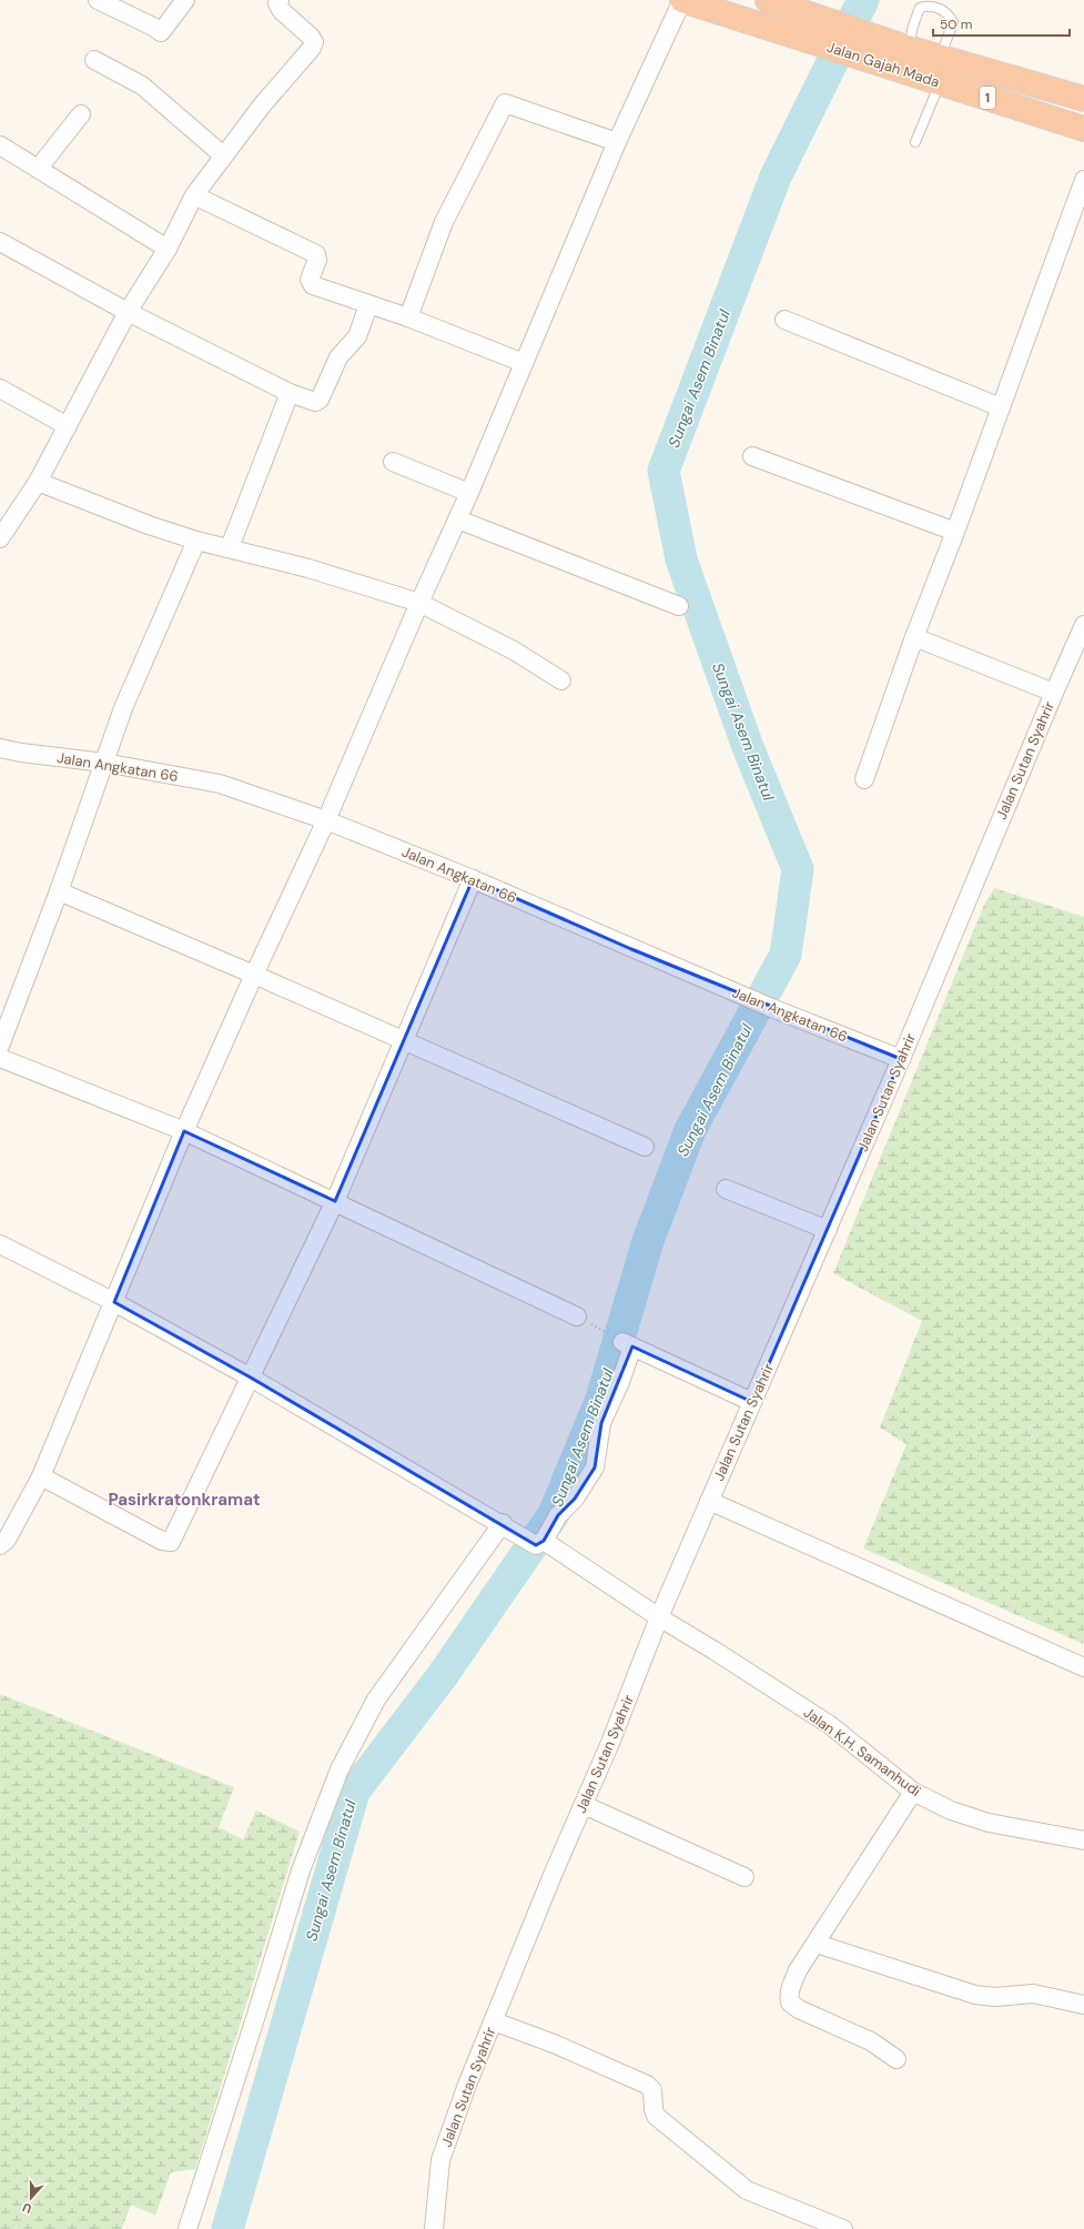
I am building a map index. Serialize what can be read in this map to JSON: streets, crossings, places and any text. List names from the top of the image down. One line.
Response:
{"streets":{"highway":["Jalan Gajah Mada","1"],"street":["Jalan Sutan Syahrir","Jalan Angkatan 66","Jalan K.H. Samanhudi"]},"crossings":[["Jalan Sutan Syahrir","Jalan Angkatan 66"],["Jalan Sutan Syahrir","Jalan K.H. Samanhudi"]],"districts":["Pasirkratonkramat"],"water":["Sungai Asem Binatul"],"scale_bar":"50 m","north":"bottom"}
